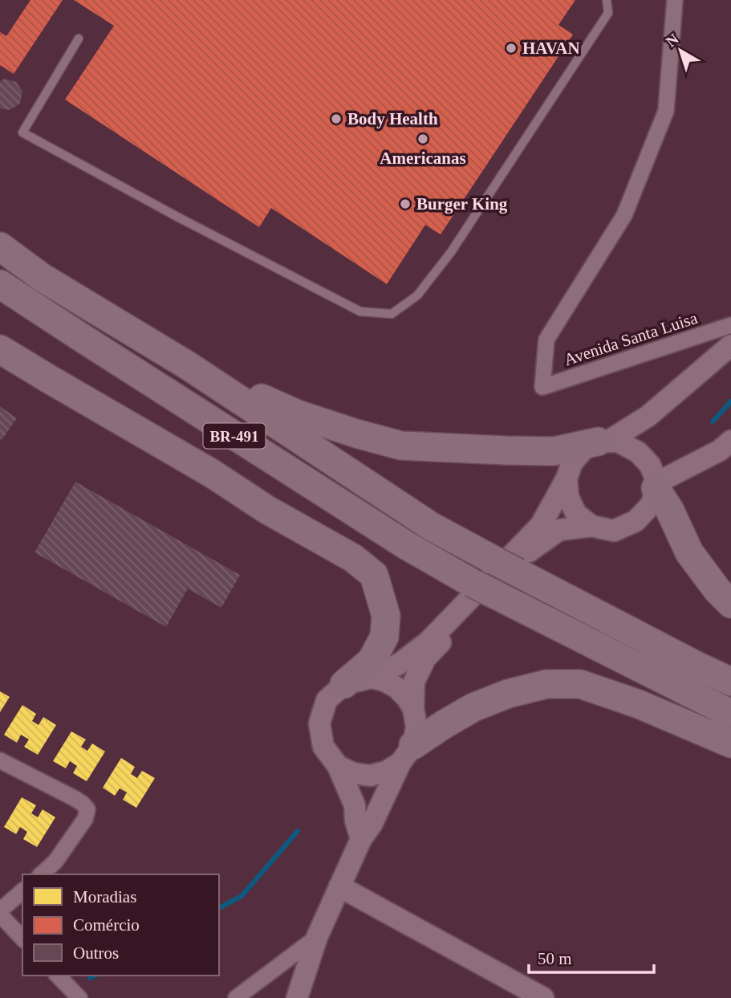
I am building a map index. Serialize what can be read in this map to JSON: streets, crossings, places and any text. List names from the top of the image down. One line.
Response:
{"streets":{"highway":["BR-491"],"street":["Avenida Santa Luisa"]},"places":["HAVAN","Body Health","Americanas","Burger King"],"legend":["Moradias","Comércio","Outros"],"scale_bar":"50 m","north":"top left"}
